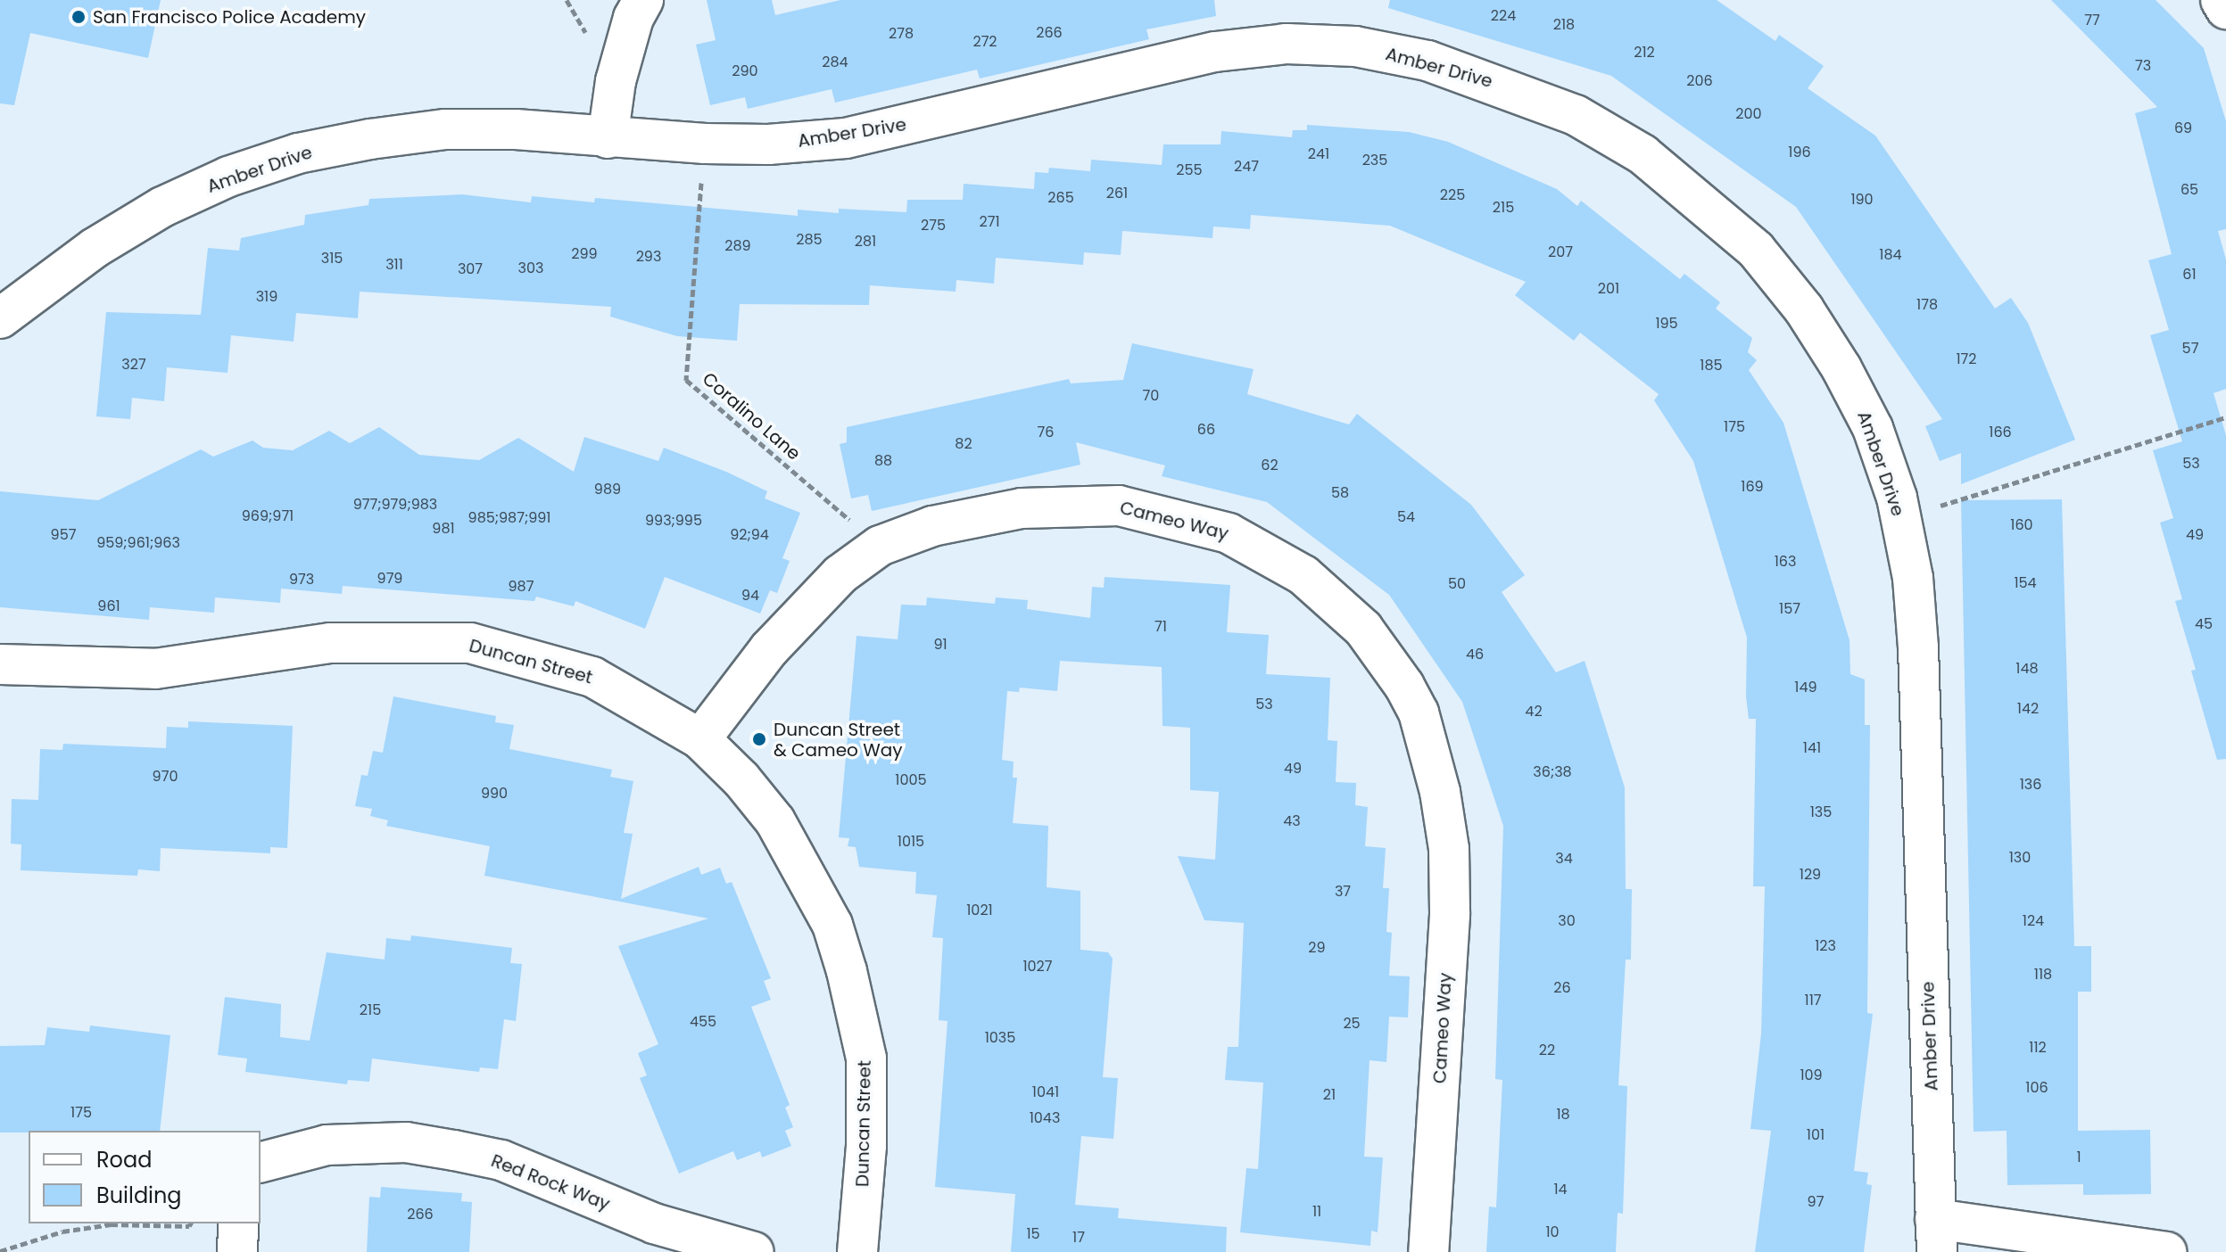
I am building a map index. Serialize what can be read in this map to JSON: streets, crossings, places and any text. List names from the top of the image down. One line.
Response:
{"streets":{"street":["Amber Drive","Cameo Way","Duncan Street","Red Rock Way"],"path":["Coralino Lane"]},"crossings":[["Amber Drive","Coralino Lane"],["Coralino Lane","Cameo Way"],["Cameo Way","Duncan Street"]],"places":["San Francisco Police Academy","Duncan Street & Cameo Way"],"house_numbers":["224","77","218","266","278","272","212","284","73","290","206","200","69","196","241","235","247","255","65","261","225","265","190","215","271","275","285","281","289","207","299","184","293","315","311","303","307","61","201","319","178","195","57","172","327","185","70","175","66","76","166","82","88","53","62","169","989","58","977;979;983","969;971","54","985;987;991","993;995","160","981","957","92;94","49","959;961;963","163","979","973","154","50","987","94","961","157","45","71","91","46","148","149","53","142","42","141","49","36;38","970","1005","136","990","135","43","1015","130","34","129","37","1021","30","124","123","29","1027","118","26","117","215","455","25","1035","112","22","109","106","1041","21","175","18","1043","101","1","14","97","11","266","10","15","17"],"legend":["Road","Building"]}
